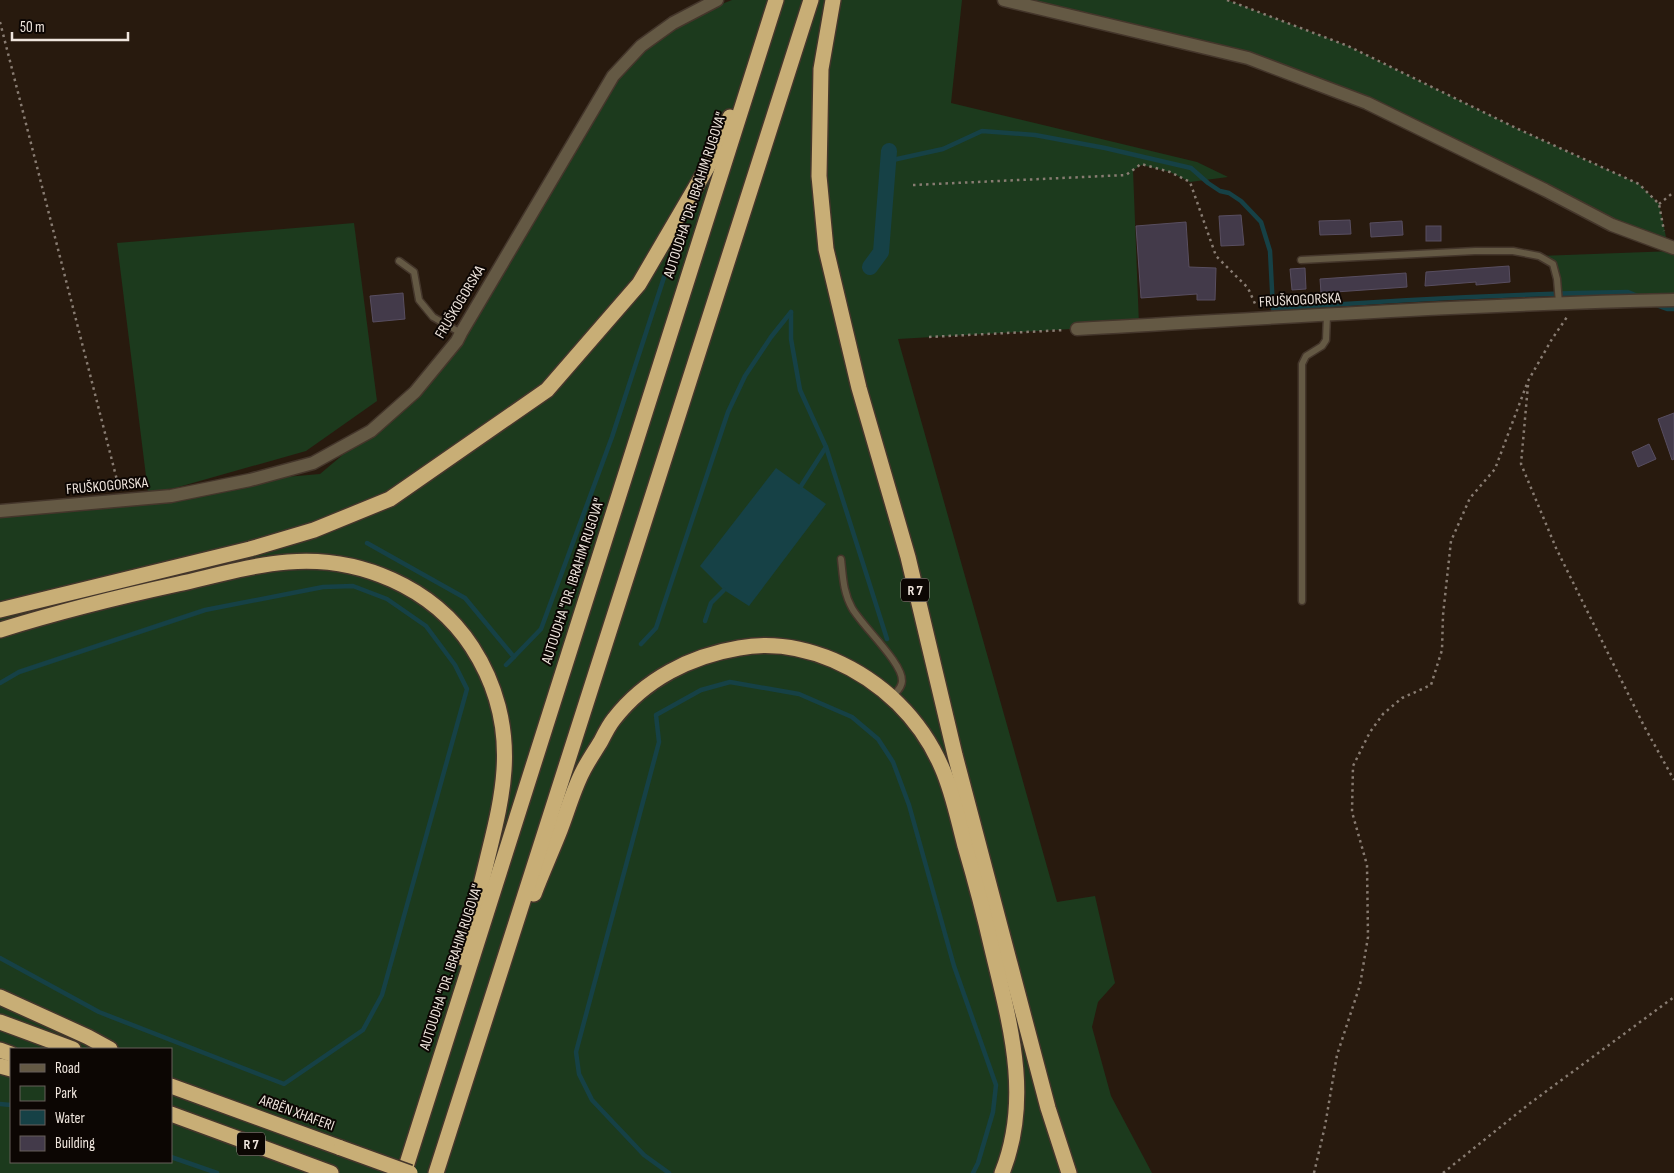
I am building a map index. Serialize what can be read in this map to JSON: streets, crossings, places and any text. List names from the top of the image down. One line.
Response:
{"streets":{"highway":["AUTOUDHA \"DR. IBRAHIM RUGOVA\"","R 7","ARBËN XHAFERI"],"street":["FRUŠKOGORSKA"]},"legend":["Road","Park","Water","Building"],"scale_bar":"50 m"}
